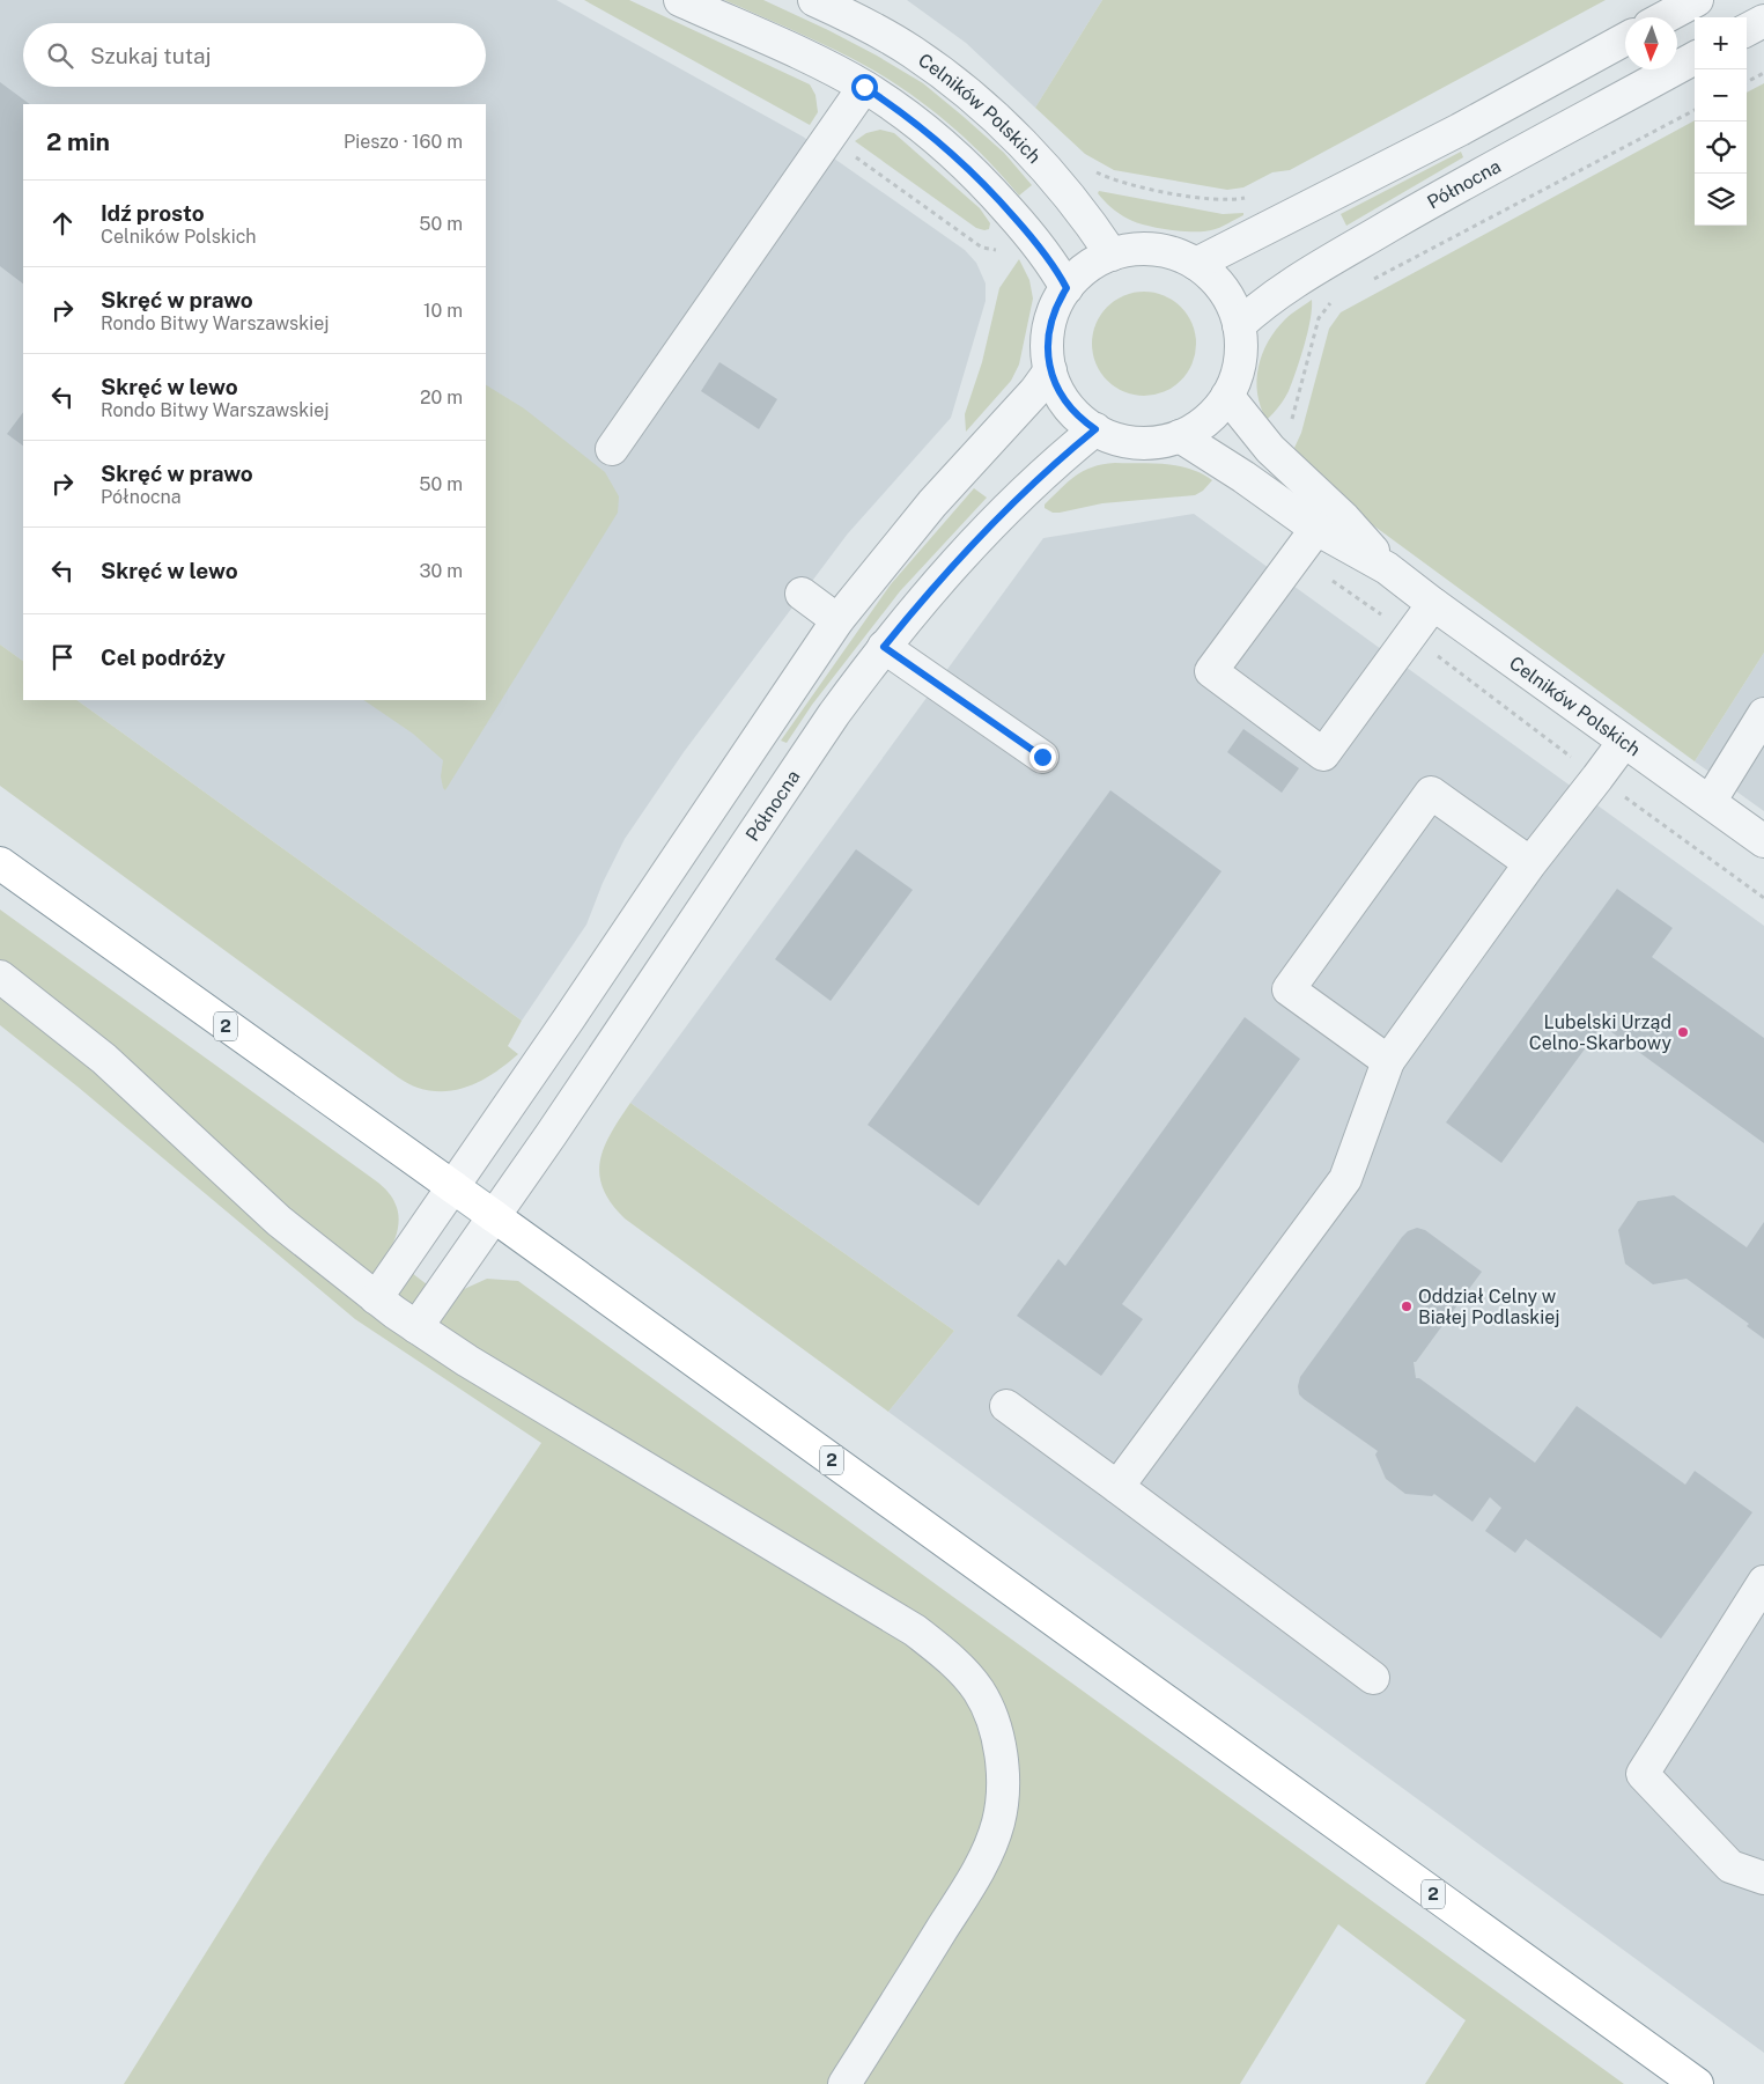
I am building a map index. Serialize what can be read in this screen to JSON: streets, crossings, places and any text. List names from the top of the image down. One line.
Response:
{"streets":{"main road":["2"],"street":["Celników Polskich","Północna"]},"crossings":[["Celników Polskich","Północna"],["Północna","2"]],"places":["Lubelski Urząd Celno-Skarbowy","Oddział Celny w Białej Podlaskiej"],"north":"bottom","page":{"map_buttons":["+","−"],"search":"Szukaj tutaj","heading":["2 min","Pieszo · 160 m"],"list":[["Idź prosto","Celników Polskich","50 m"],["Skręć w prawo","Rondo Bitwy Warszawskiej","10 m"],["Skręć w lewo","Rondo Bitwy Warszawskiej","20 m"],["Skręć w prawo","Północna","50 m"],["Skręć w lewo","30 m"],"Cel podróży"]}}
